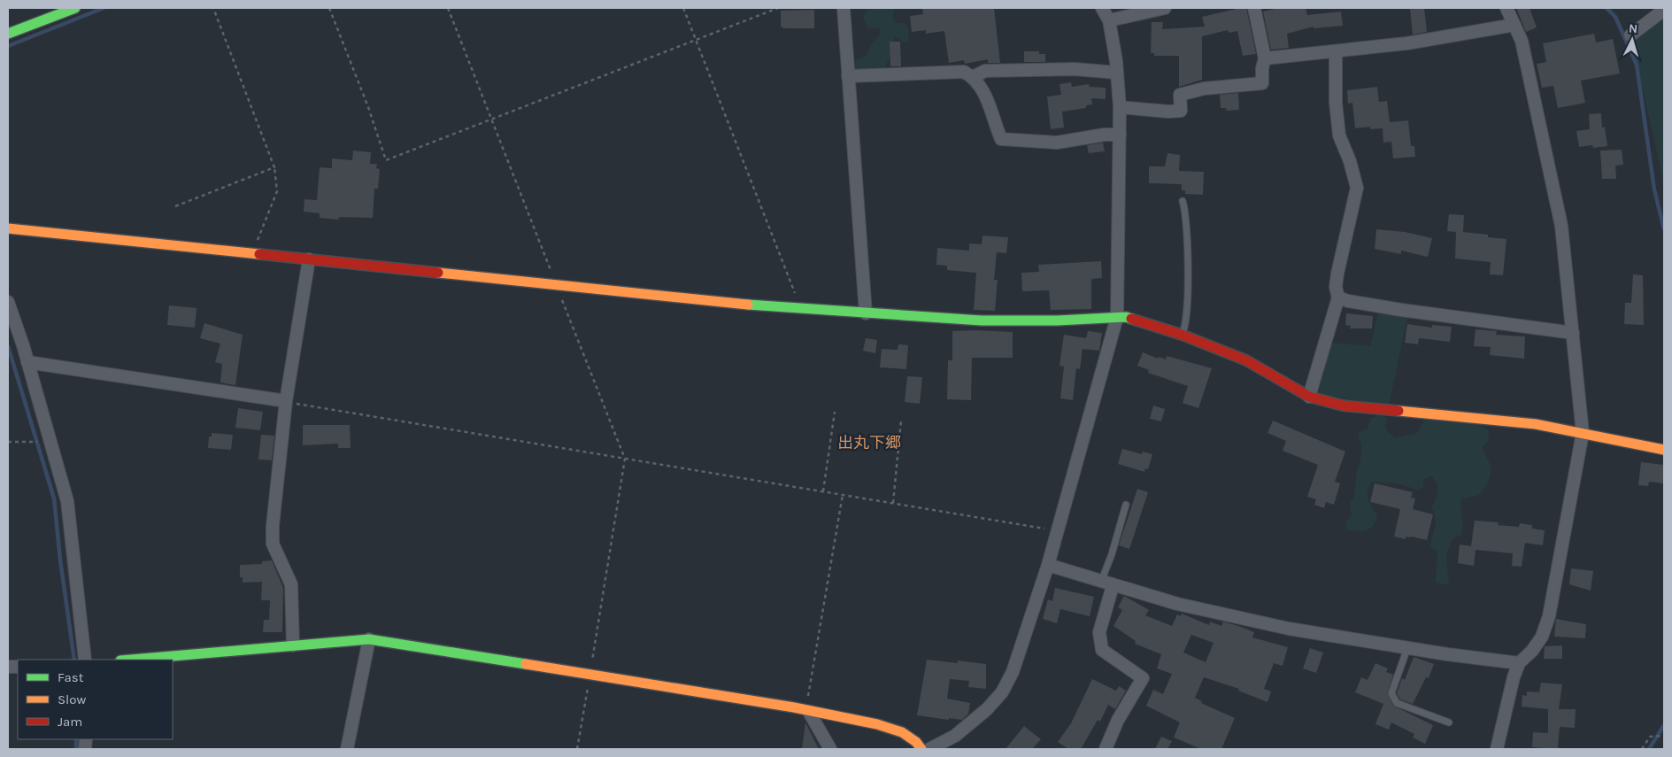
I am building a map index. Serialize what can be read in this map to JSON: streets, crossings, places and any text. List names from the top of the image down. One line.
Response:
{"districts":["出丸下郷"],"legend":["Fast","Slow","Jam"],"north":"top"}
